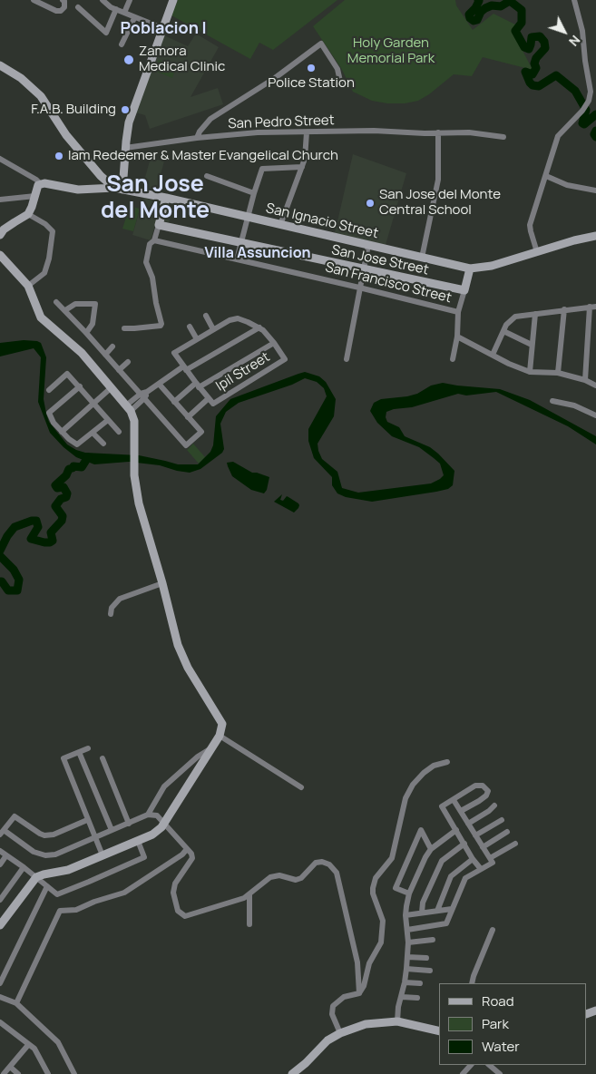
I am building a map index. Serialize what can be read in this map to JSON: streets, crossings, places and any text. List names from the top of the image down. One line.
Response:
{"streets":{"main road":["San Ignacio Street","San Jose Street"],"street":["San Pedro Street","San Francisco Street","Ipil Street"]},"districts":["Poblacion I","San Jose del Monte","Villa Assuncion"],"parks":["Holy Garden Memorial Park"],"places":["Zamora Medical Clinic","Police Station","F.A.B. Building","Iam Redeemer & Master Evangelical Church","San Jose del Monte Central School"],"legend":["Road","Park","Water"],"north":"bottom right"}
